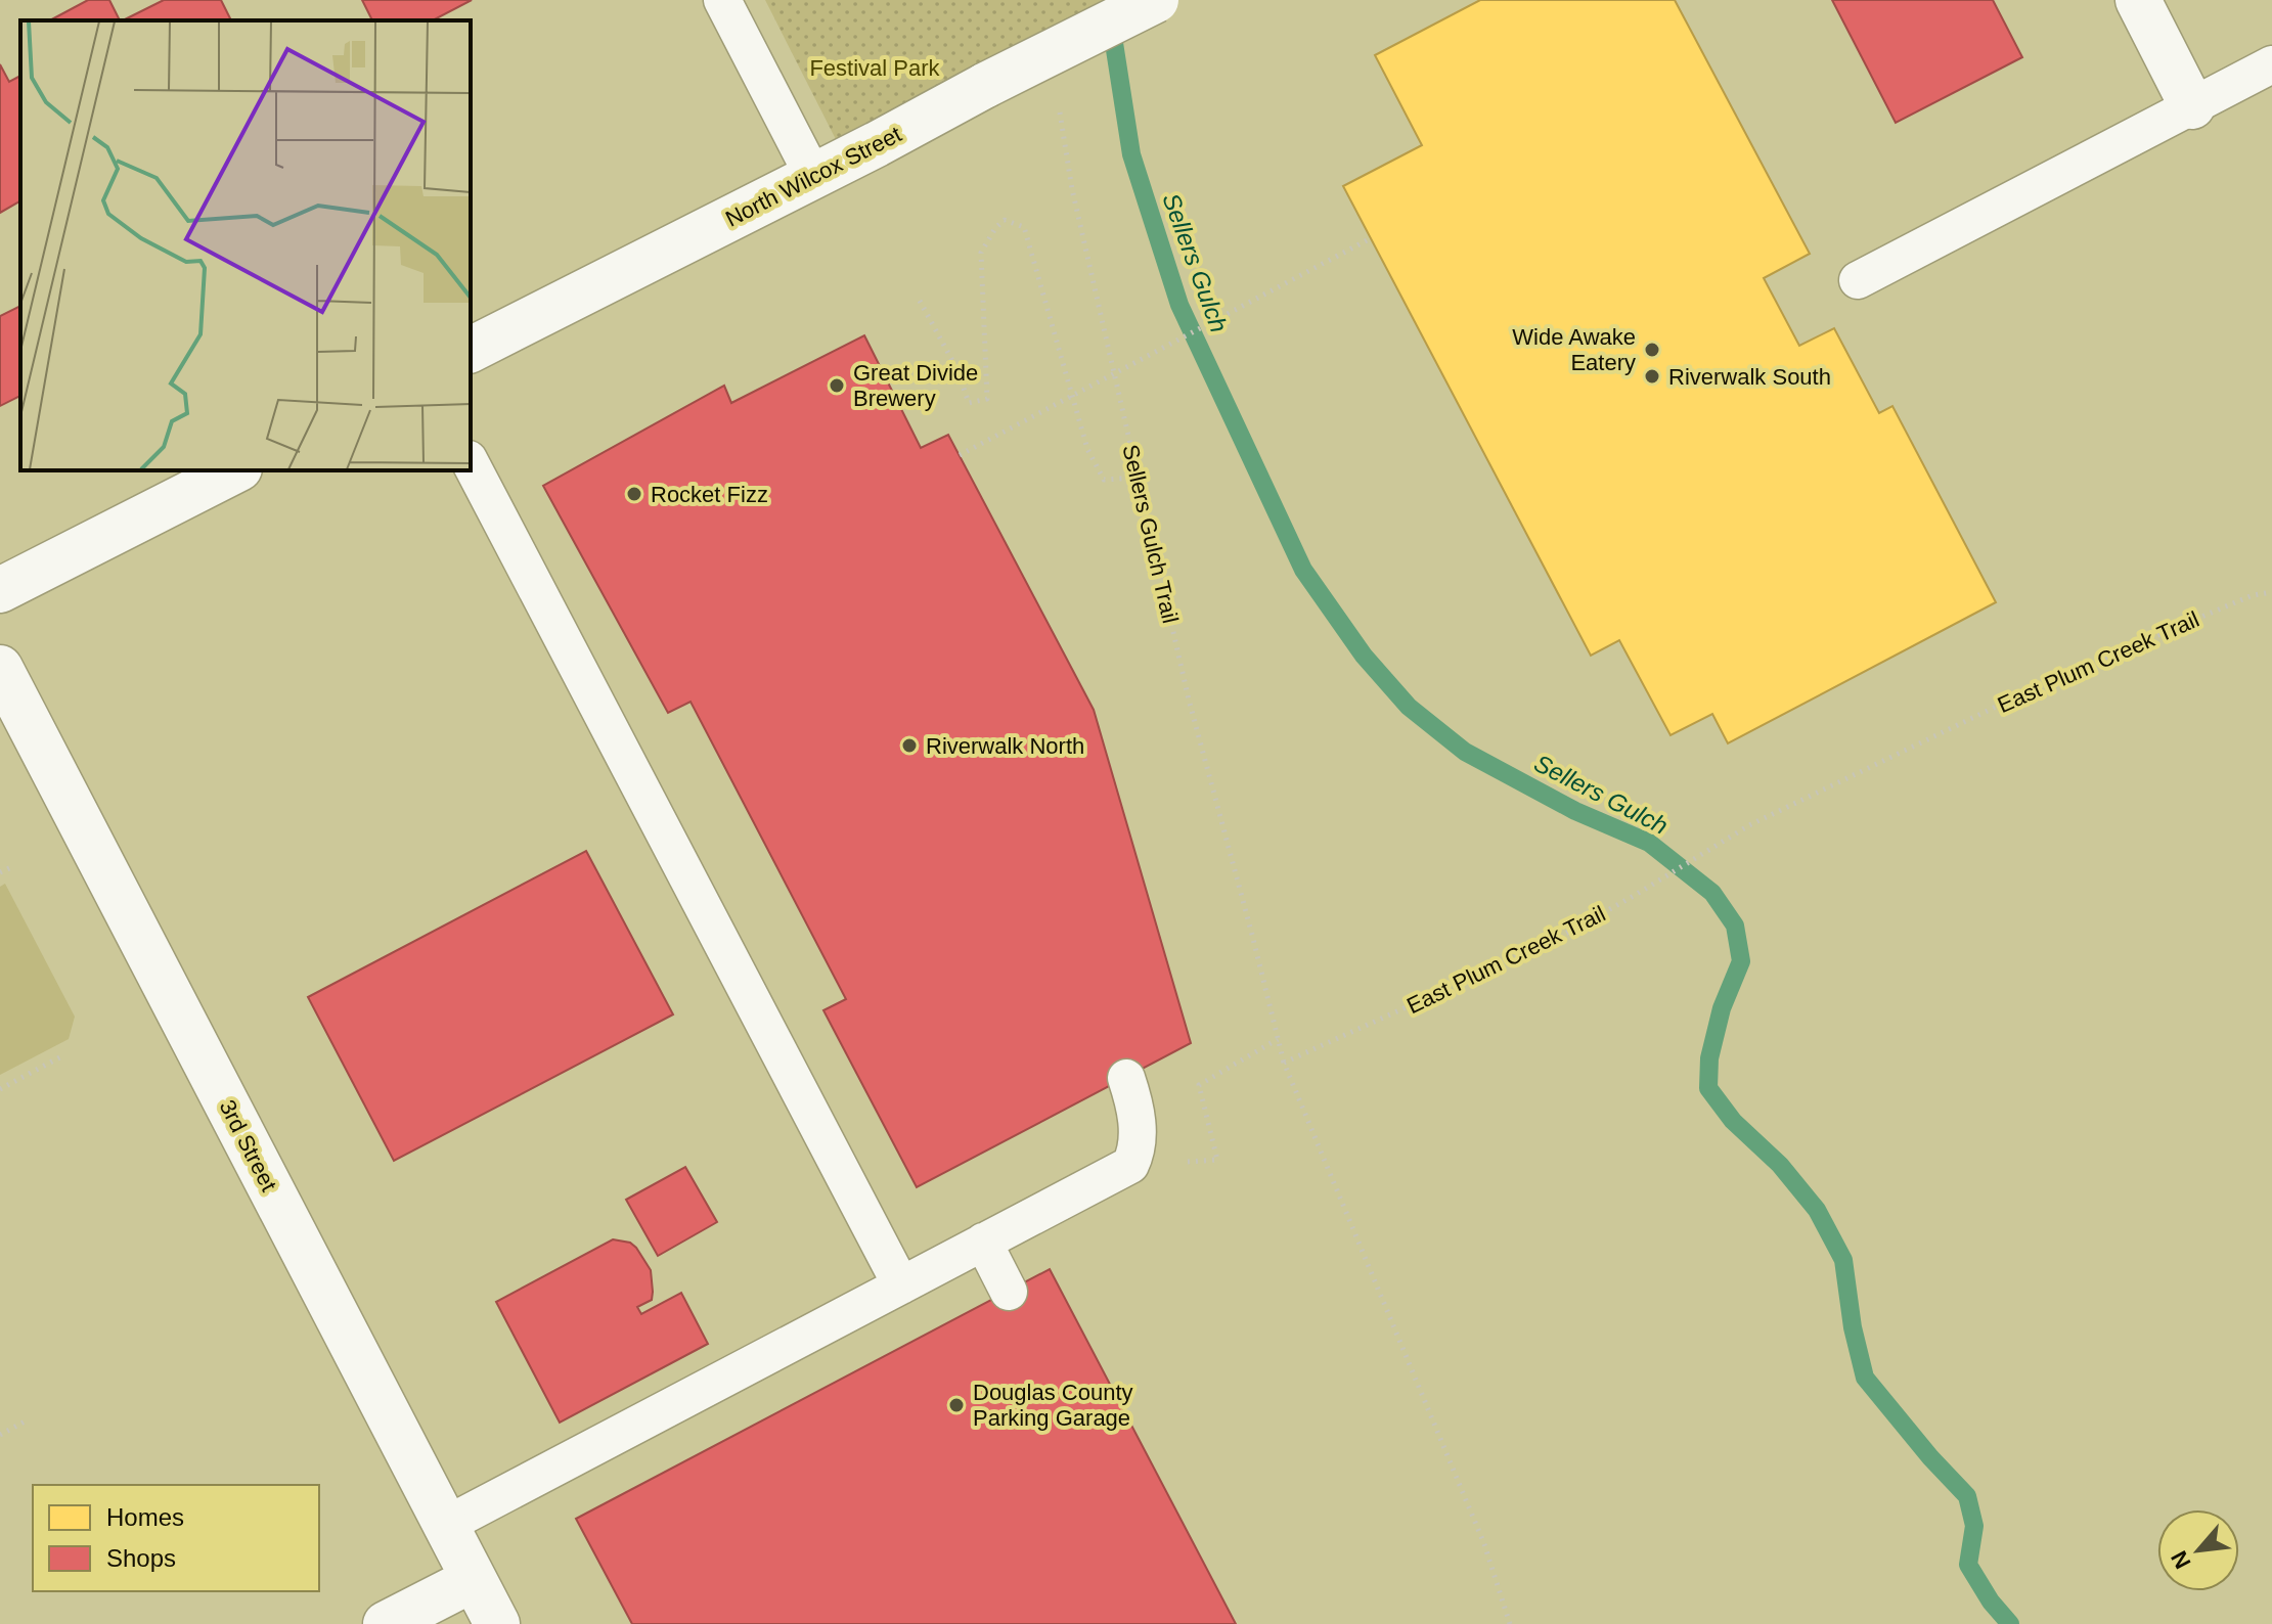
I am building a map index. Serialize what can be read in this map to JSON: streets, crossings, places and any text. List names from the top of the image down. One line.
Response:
{"streets":{"street":["North Wilcox Street","3rd Street"],"path":["Sellers Gulch Trail","East Plum Creek Trail"]},"crossings":[["Sellers Gulch Trail","East Plum Creek Trail"]],"water":["Sellers Gulch"],"parks":["Festival Park"],"places":["Wide Awake Eatery","Riverwalk South","Great Divide Brewery","Rocket Fizz","Riverwalk North","Douglas County Parking Garage"],"legend":["Homes","Shops"],"north":"bottom left"}
